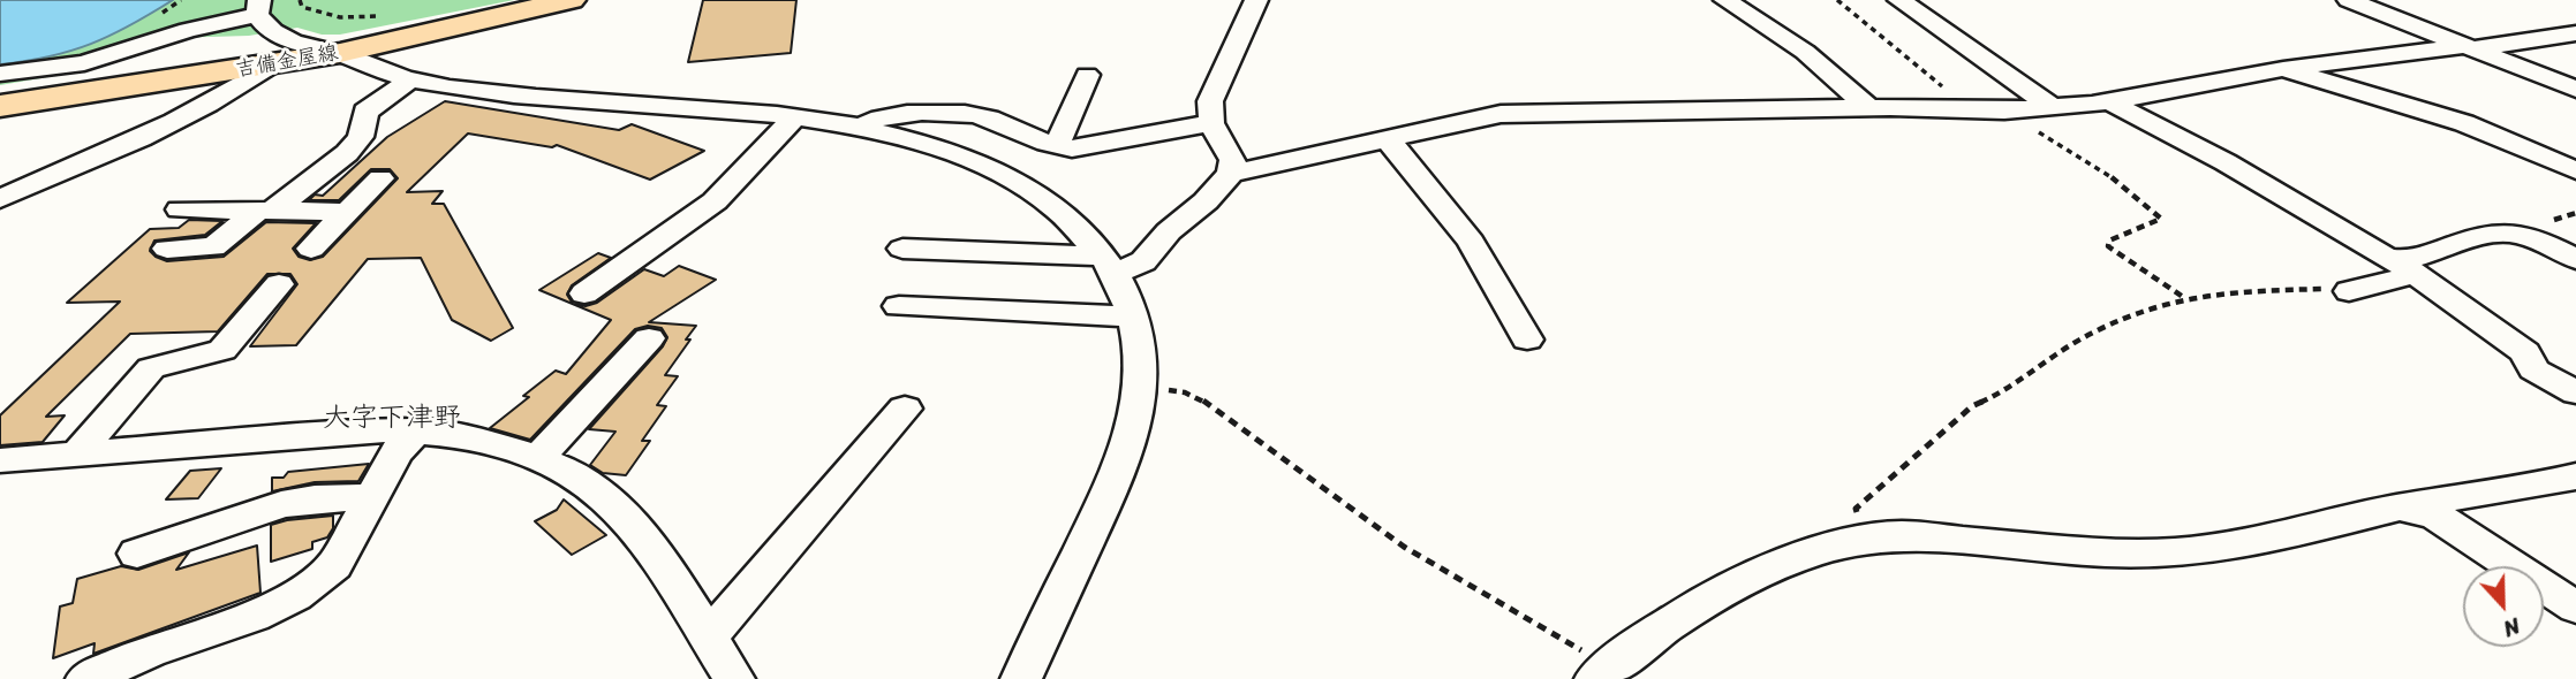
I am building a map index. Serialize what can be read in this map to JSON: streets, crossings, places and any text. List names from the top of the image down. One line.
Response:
{"streets":{"main road":["吉備金屋線"]},"districts":["大字下津野"],"north":"bottom"}
